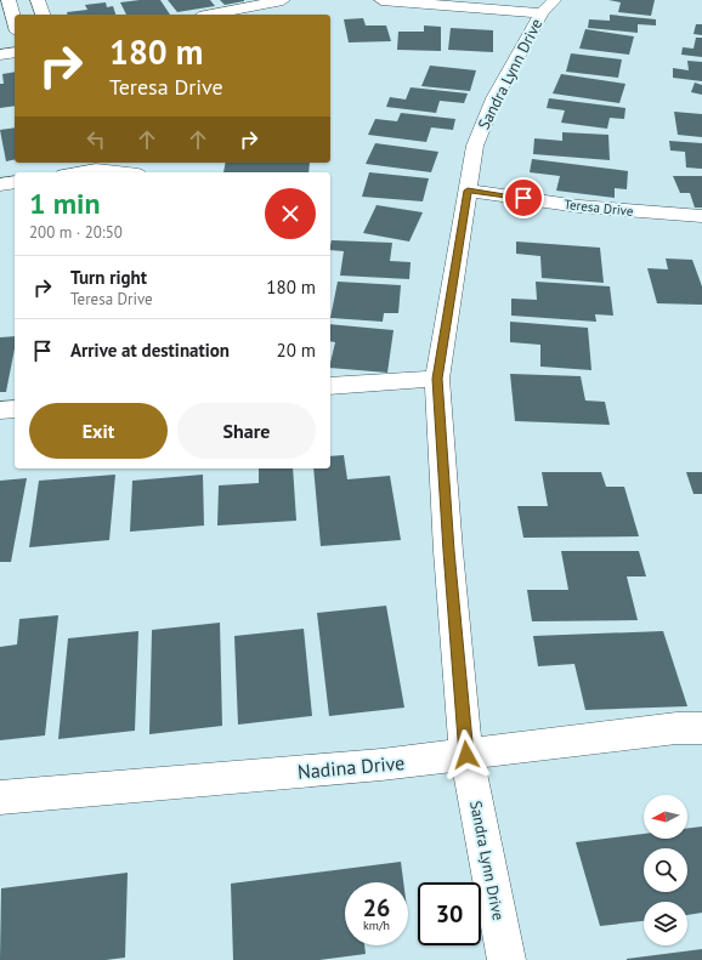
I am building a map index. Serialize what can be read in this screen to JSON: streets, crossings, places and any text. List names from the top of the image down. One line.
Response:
{"streets":{"street":["Sandra Lynn Drive","Teresa Drive","Nadina Drive"]},"crossings":[["Sandra Lynn Drive","Teresa Drive"],["Sandra Lynn Drive","Nadina Drive"]],"north":"left","page":{"turn":["180 m","Teresa Drive"],"heading":["1 min","200 m · 20:50"],"list":[{"name":"Turn right","note":"Teresa Drive","value":"180 m"},{"name":"Arrive at destination","value":"20 m"}],"buttons":["Exit","Share"],"speed":"26 km/h","limit":"30"}}
